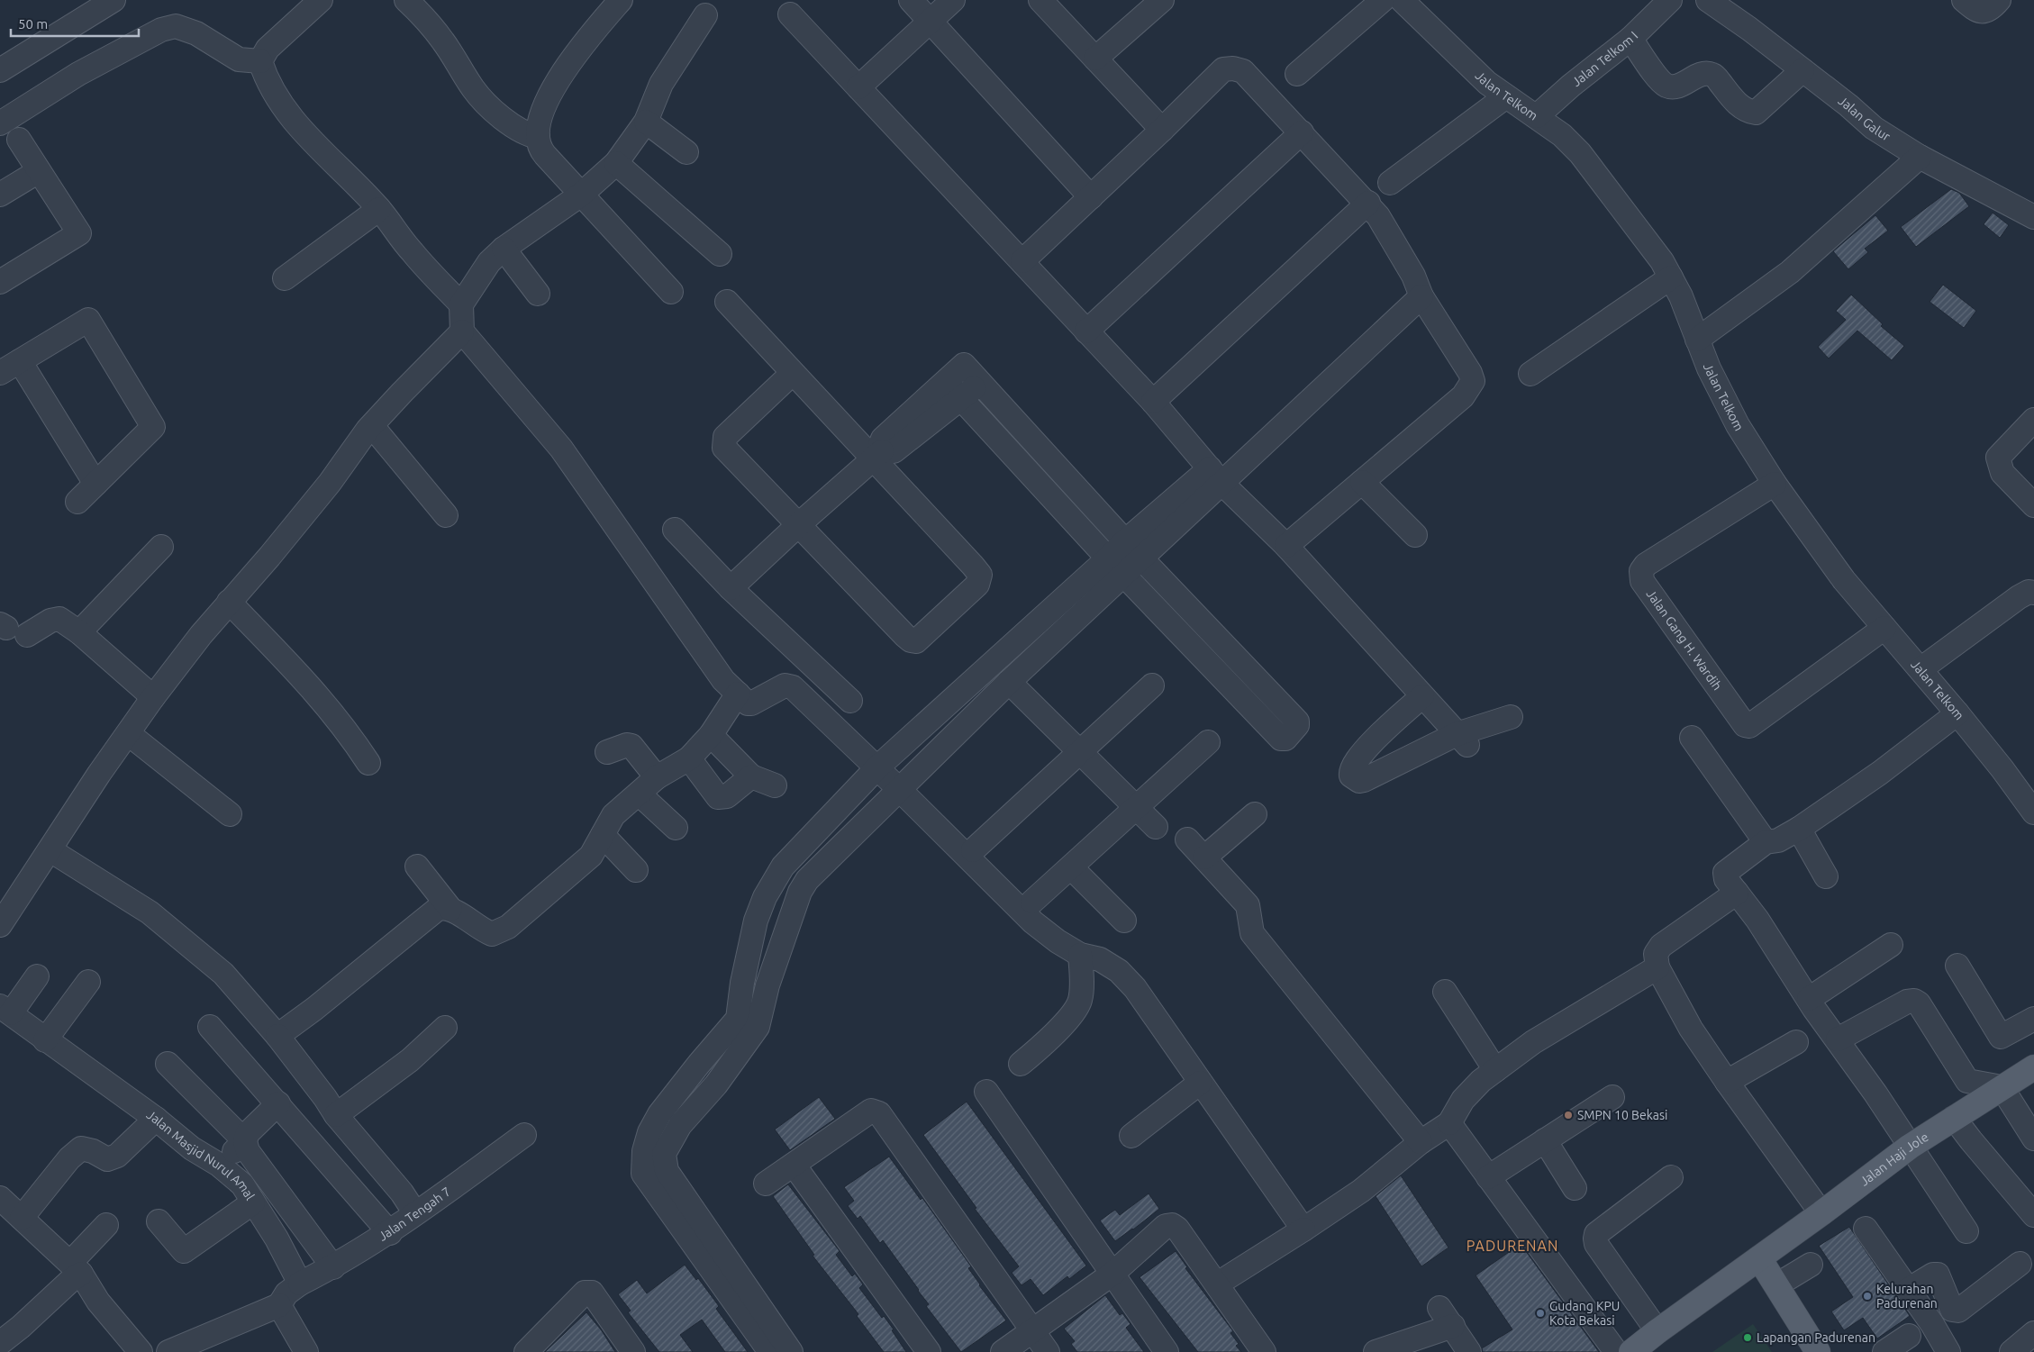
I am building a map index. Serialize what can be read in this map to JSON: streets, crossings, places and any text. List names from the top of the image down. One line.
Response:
{"streets":{"main road":["Jalan Haji Jole"],"street":["Jalan Telkom I","Jalan Telkom","Jalan Galur","Jalan Gang H. Wardih","Jalan Masjid Nurul Amal","Jalan Tengah 7"]},"crossings":[["Jalan Telkom I","Jalan Telkom"],["Jalan Telkom","Jalan Gang H. Wardih"],["Jalan Masjid Nurul Amal","Jalan Tengah 7"]],"districts":["PADURENAN"],"places":["SMPN 10 Bekasi","Kelurahan Padurenan","Gudang KPU Kota Bekasi","Lapangan Padurenan"],"scale_bar":"50 m"}
